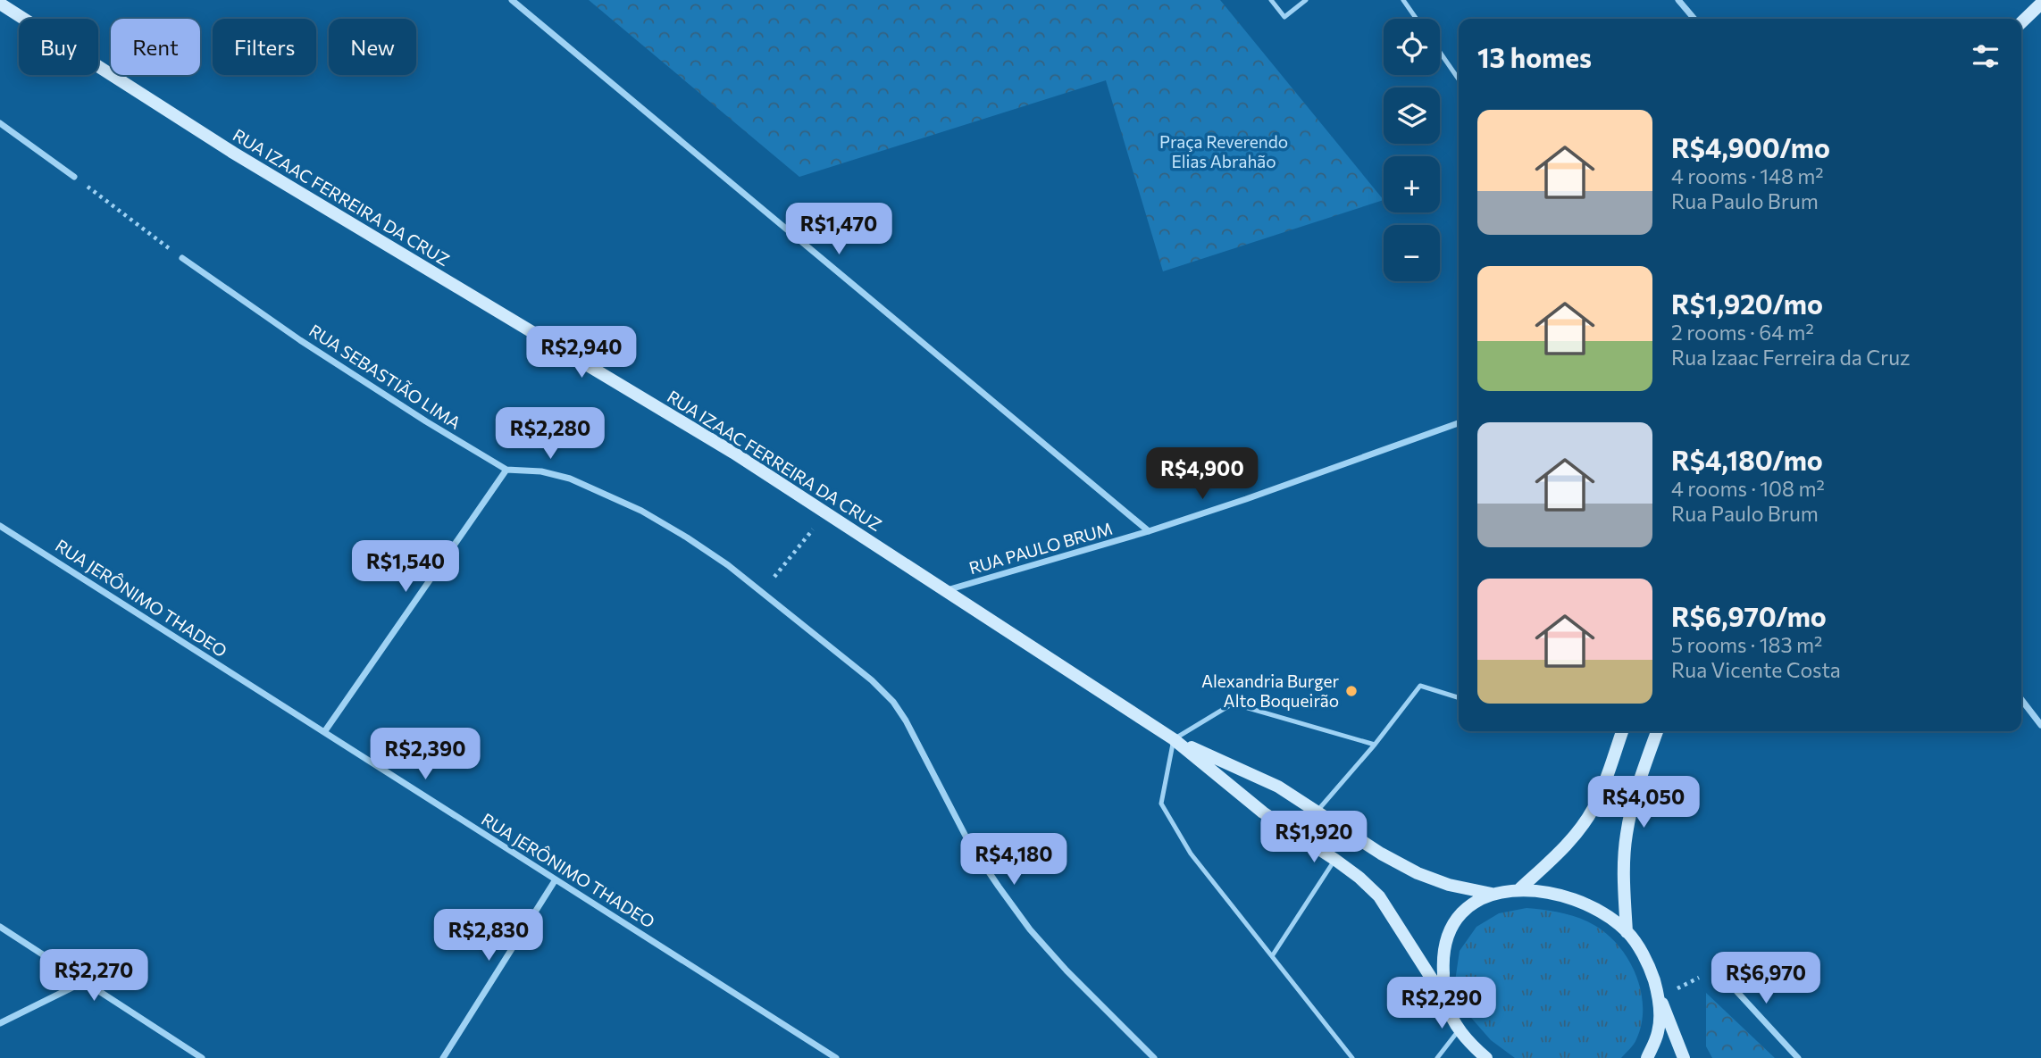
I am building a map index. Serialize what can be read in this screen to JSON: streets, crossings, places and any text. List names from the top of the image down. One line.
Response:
{"streets":{"main road":["RUA IZAAC FERREIRA DA CRUZ"],"street":["RUA SEBASTIÃO LIMA","RUA PAULO BRUM","RUA JERÔNIMO THADEO"]},"crossings":[["RUA IZAAC FERREIRA DA CRUZ","RUA PAULO BRUM"]],"parks":["Praça Reverendo Elias Abrahão"],"places":["Alexandria Burger Alto Boqueirão"],"page":{"map_buttons":["+","−"],"chip":["Buy","Rent","Filters","New"],"heading":"13 homes","list":[{"name":"R$4,900/mo","note":"4 rooms · 148 m² · Rua Paulo Brum"},{"name":"R$1,920/mo","note":"2 rooms · 64 m² · Rua Izaac Ferreira da Cruz"},{"name":"R$4,180/mo","note":"4 rooms · 108 m² · Rua Paulo Brum"},{"name":"R$6,970/mo","note":"5 rooms · 183 m² · Rua Vicente Costa"}],"price":["R$1,470","R$2,940","R$2,280","R$4,900","R$1,540","R$2,390","R$4,050","R$1,920","R$4,180","R$2,830","R$2,270","R$6,970","R$2,290"]}}
